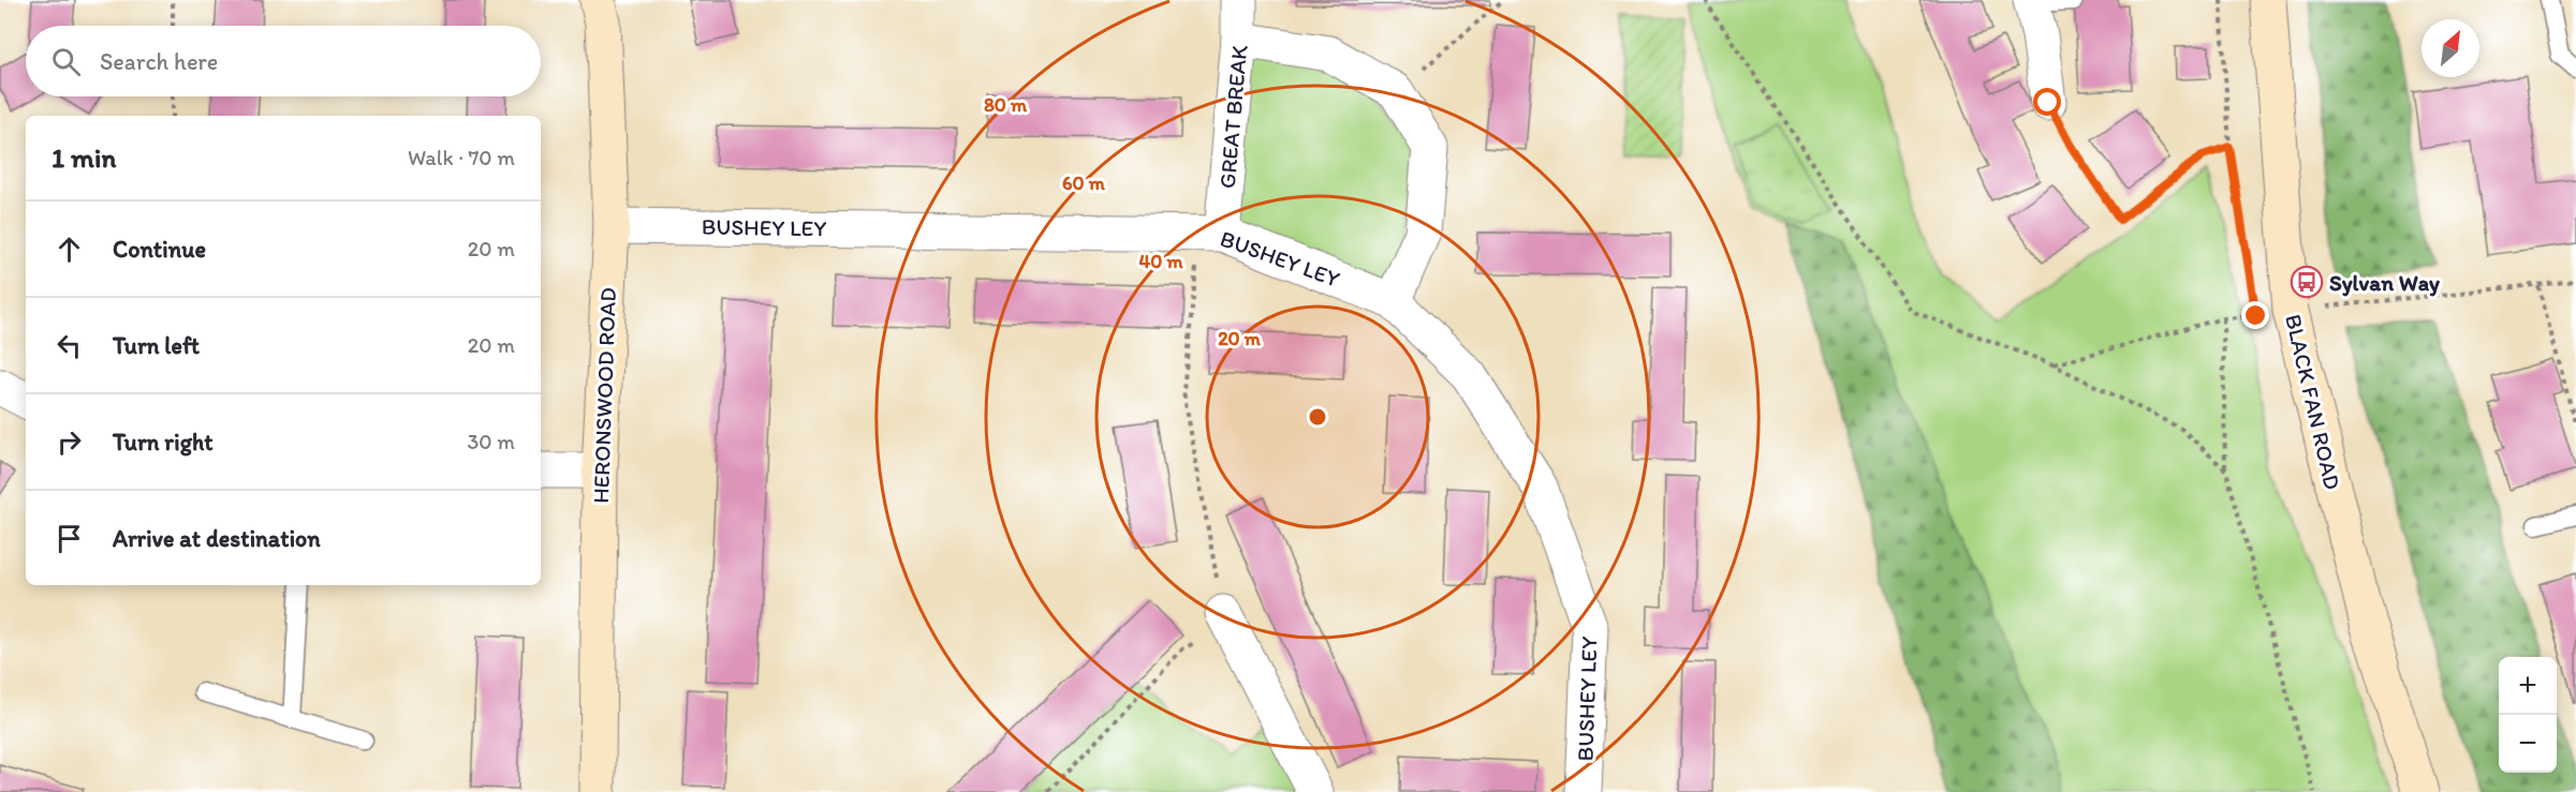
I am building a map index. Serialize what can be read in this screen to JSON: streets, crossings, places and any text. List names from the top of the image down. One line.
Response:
{"streets":{"main road":["HERONSWOOD ROAD","BLACK FAN ROAD"],"street":["GREAT BREAK","BUSHEY LEY"]},"crossings":[["GREAT BREAK","BUSHEY LEY"],["BUSHEY LEY","HERONSWOOD ROAD"]],"places":{"bus stop":["Sylvan Way"]},"north":"top right","page":{"search":"Search here","heading":["1 min","Walk · 70 m"],"list":[["Continue","20 m"],["Turn left","20 m"],["Turn right","30 m"],"Arrive at destination"],"map_buttons":["+","−"]},"rings":["80 m","60 m","40 m","20 m"]}
